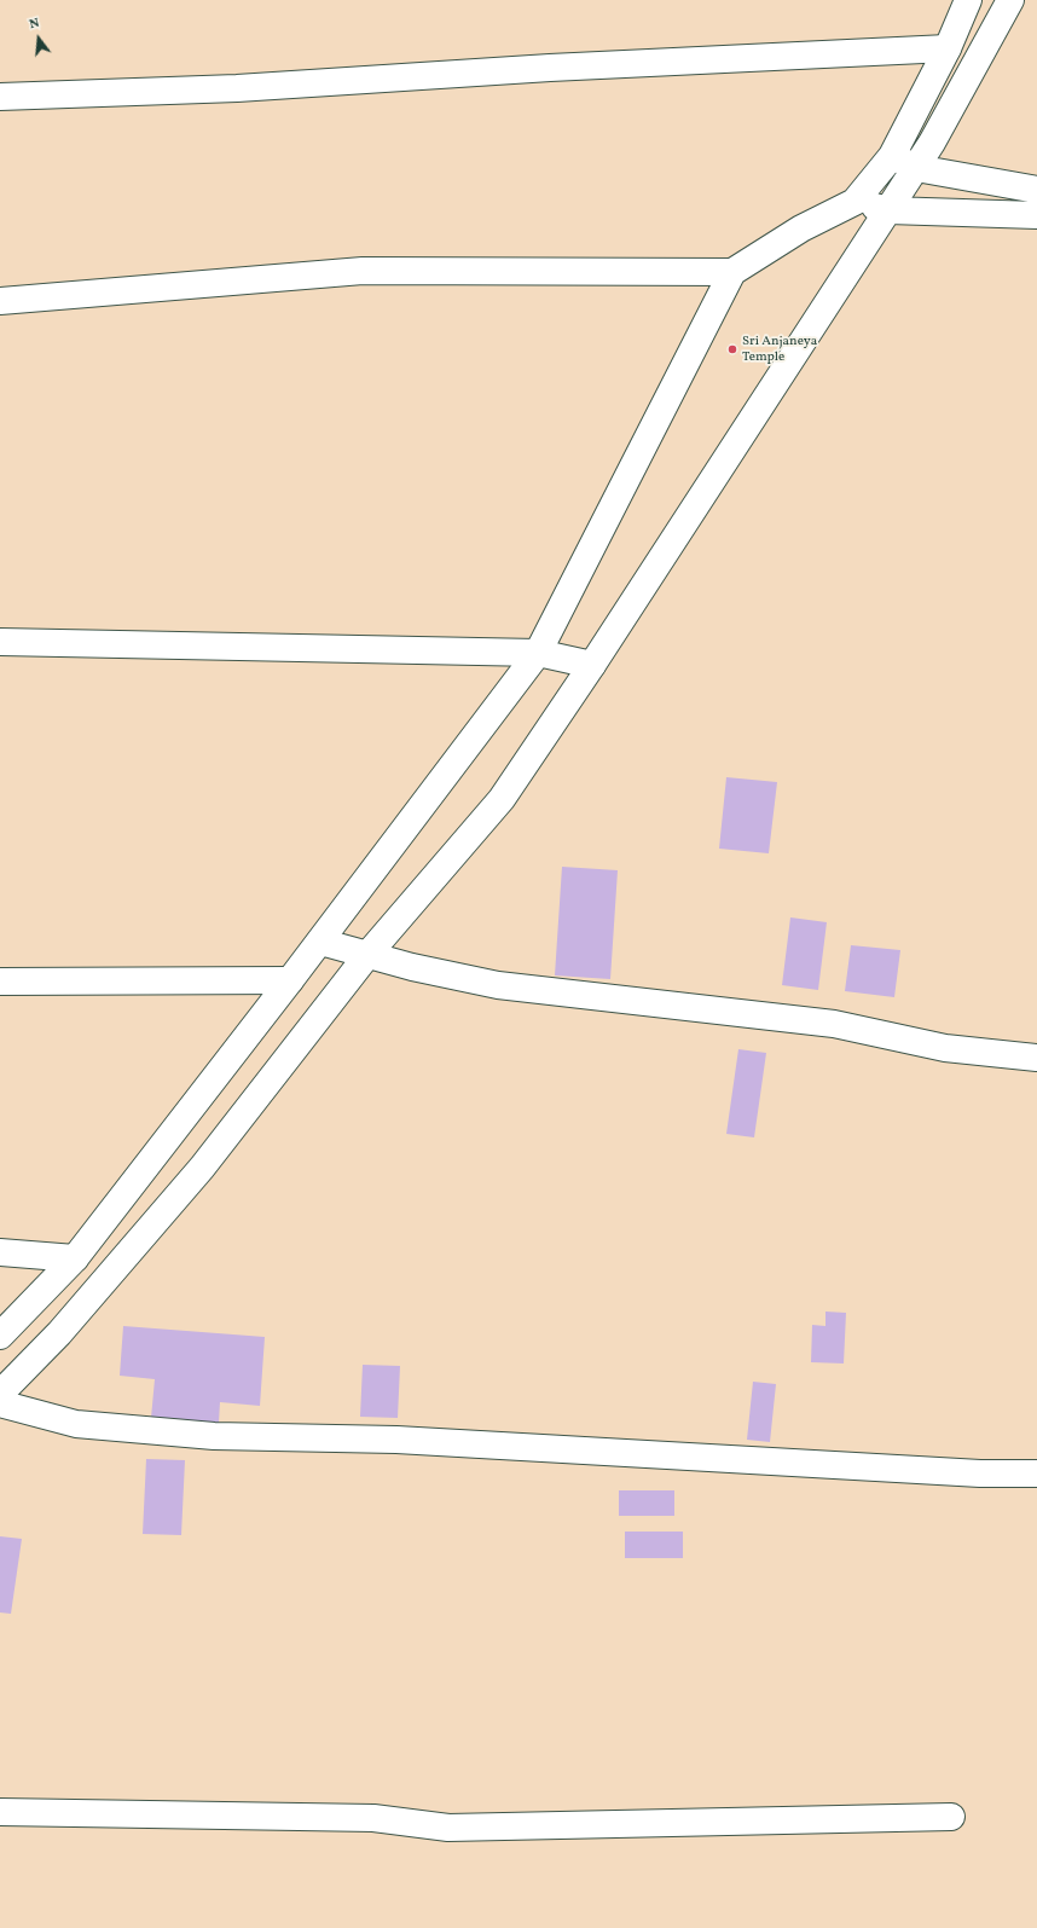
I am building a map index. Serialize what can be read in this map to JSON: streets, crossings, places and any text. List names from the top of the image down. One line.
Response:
{"places":["Sri Anjaneya Temple"],"north":"top"}
